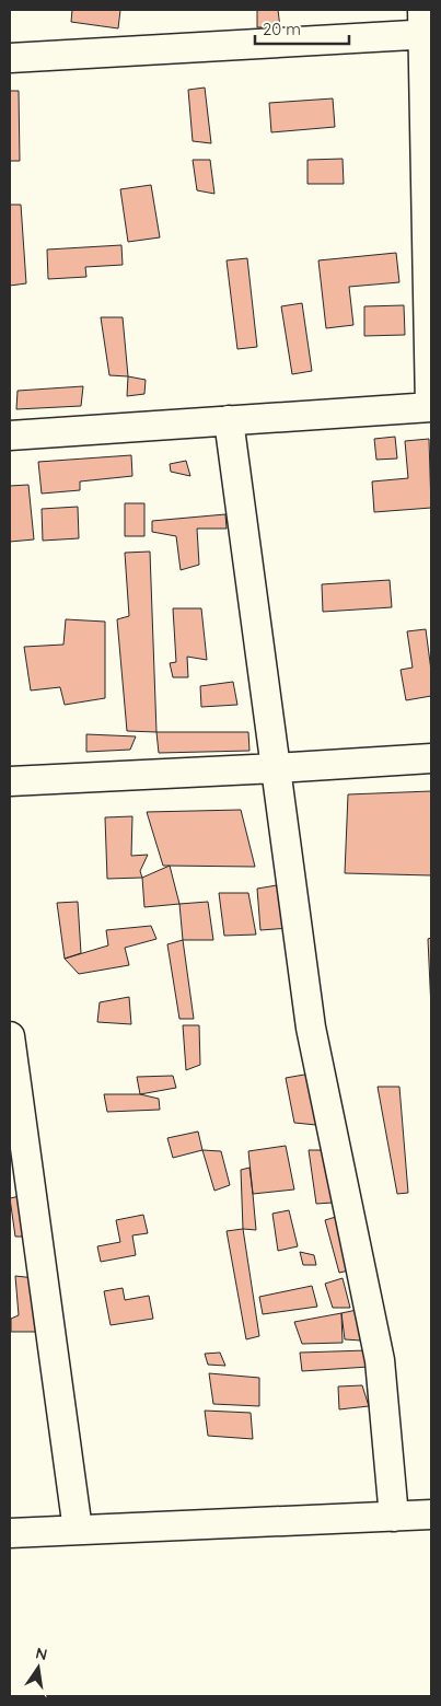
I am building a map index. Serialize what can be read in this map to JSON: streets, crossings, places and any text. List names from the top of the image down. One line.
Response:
{"scale_bar":"20 m","north":"top"}
